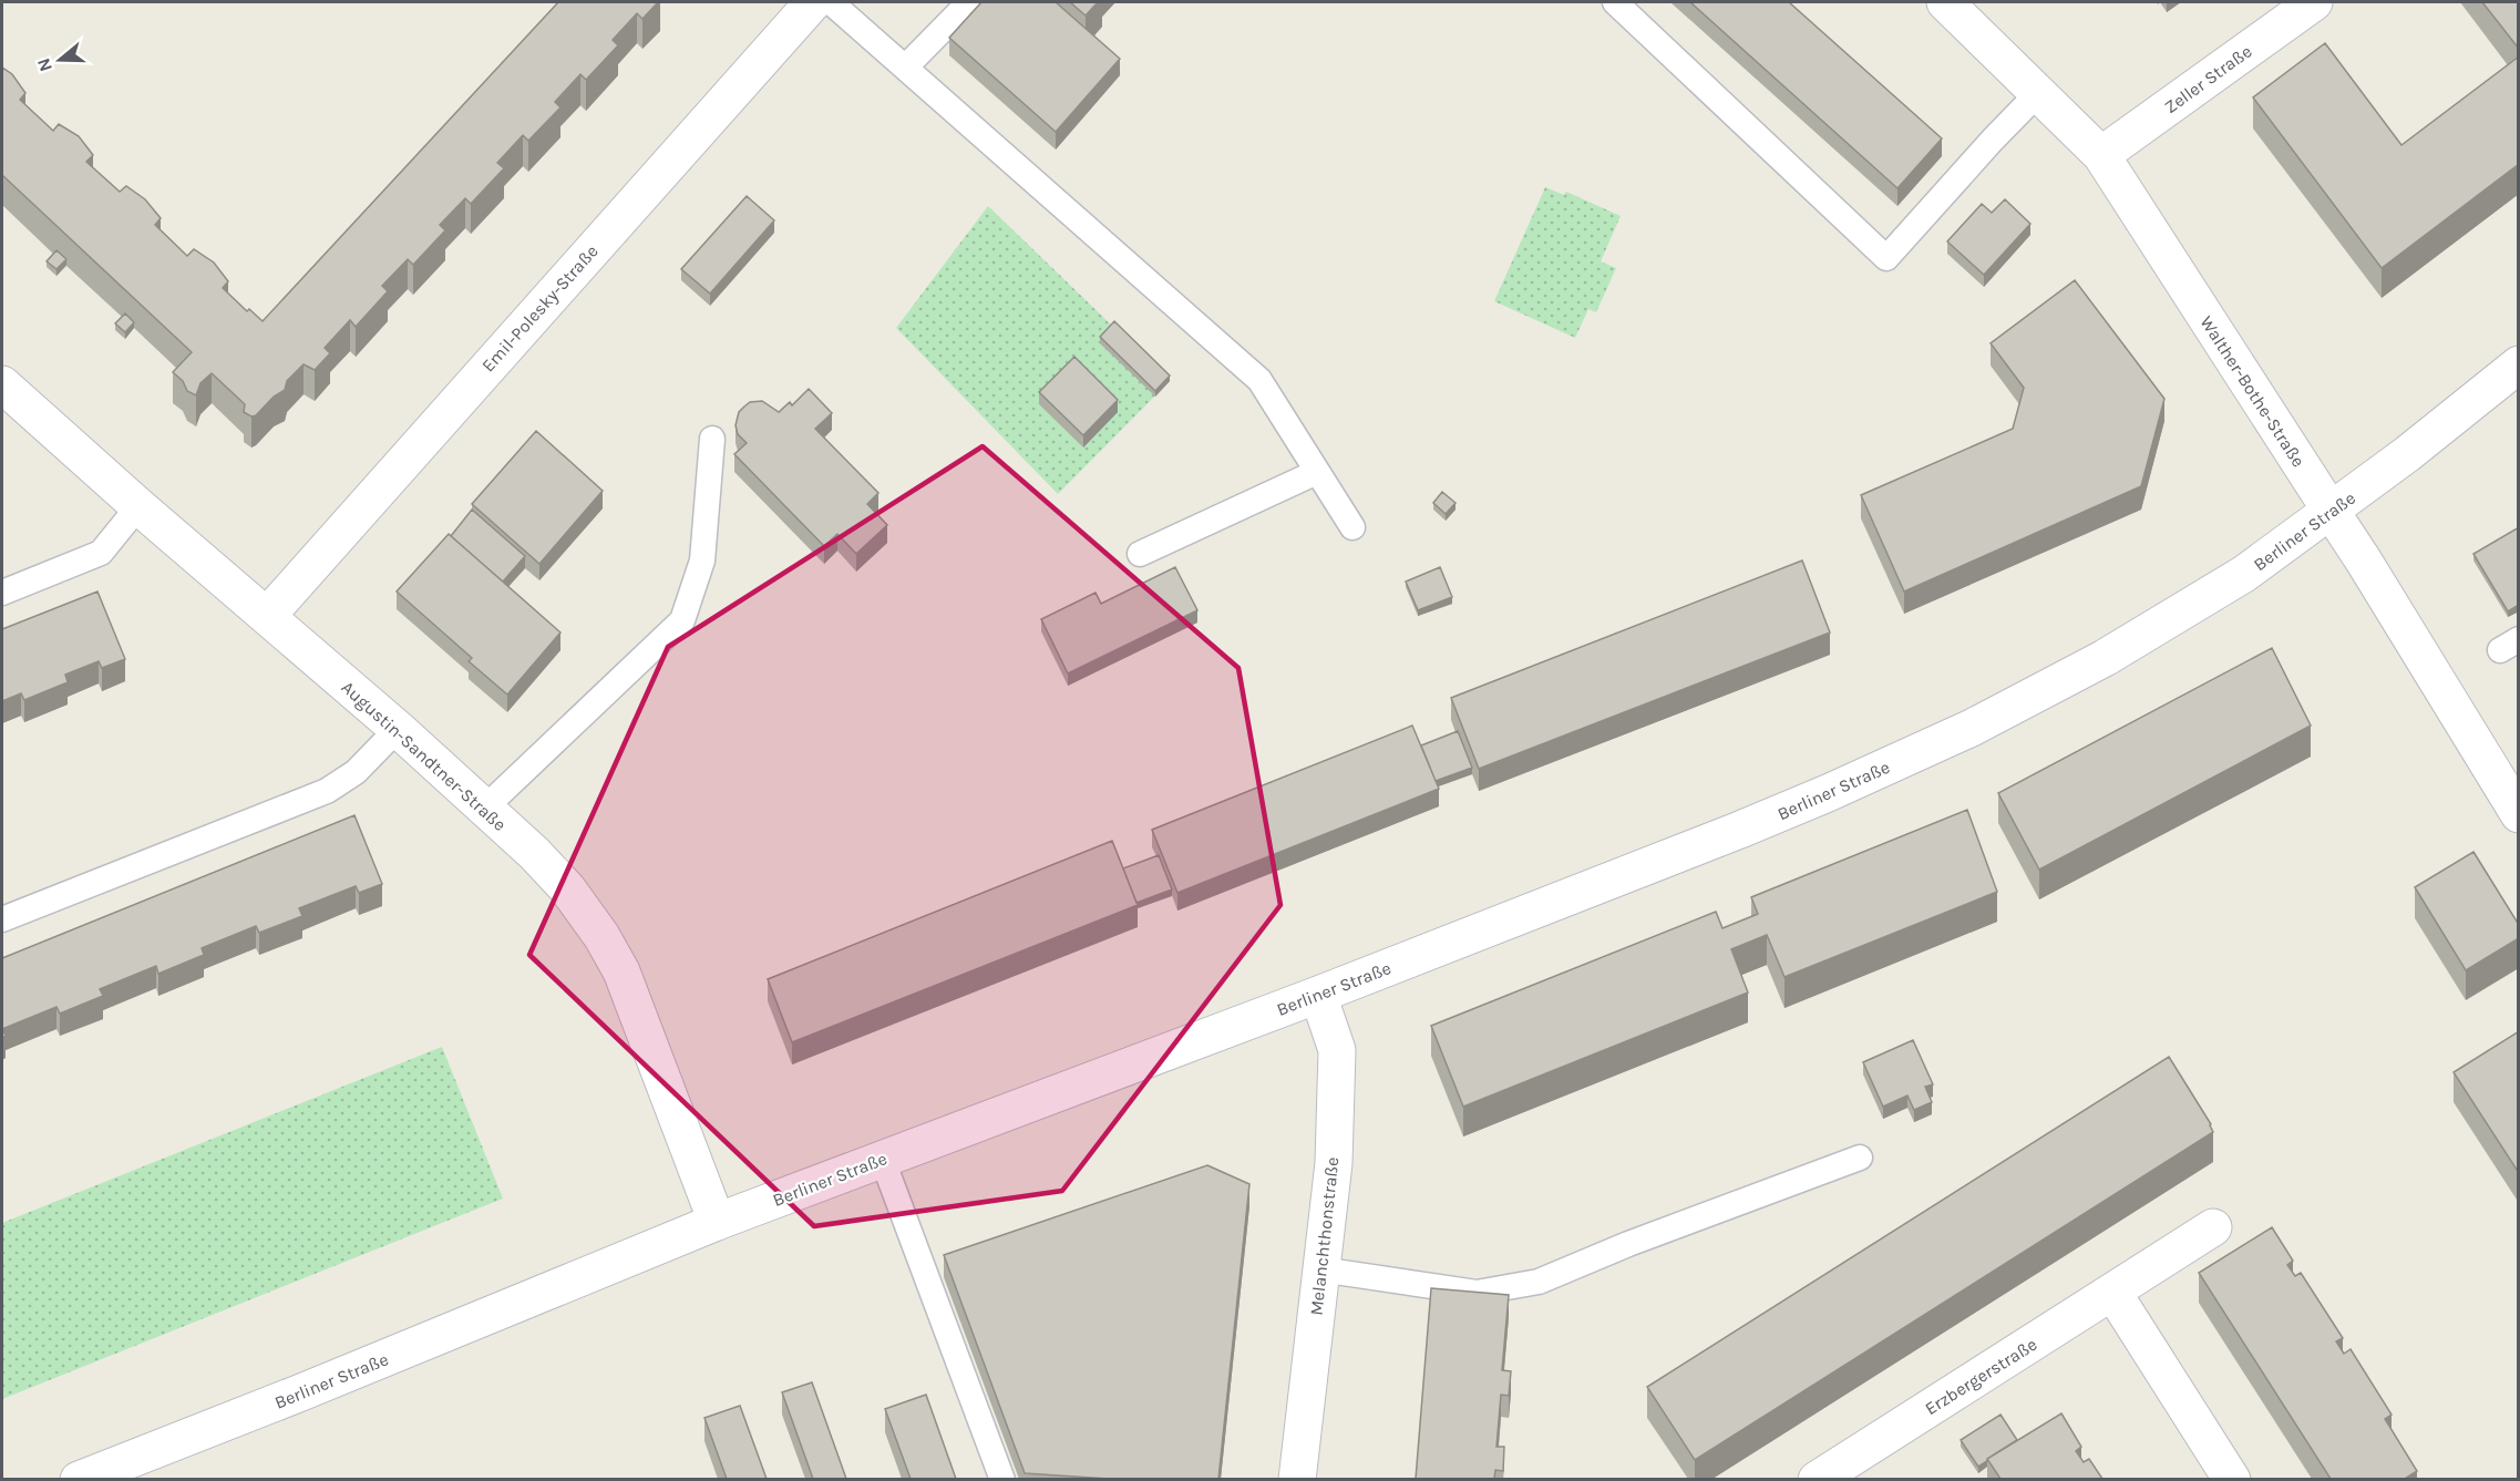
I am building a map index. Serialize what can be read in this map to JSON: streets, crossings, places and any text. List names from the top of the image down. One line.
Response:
{"streets":{"street":["Zeller Straße","Emil-Polesky-Straße","Walther-Bothe-Straße","Berliner Straße","Augustin-Sandtner-Straße","Melanchthonstraße","Erzbergerstraße"]},"crossings":[["Zeller Straße","Walther-Bothe-Straße"],["Emil-Polesky-Straße","Augustin-Sandtner-Straße"],["Walther-Bothe-Straße","Berliner Straße"],["Berliner Straße","Augustin-Sandtner-Straße"],["Berliner Straße","Melanchthonstraße"]],"north":"left"}
